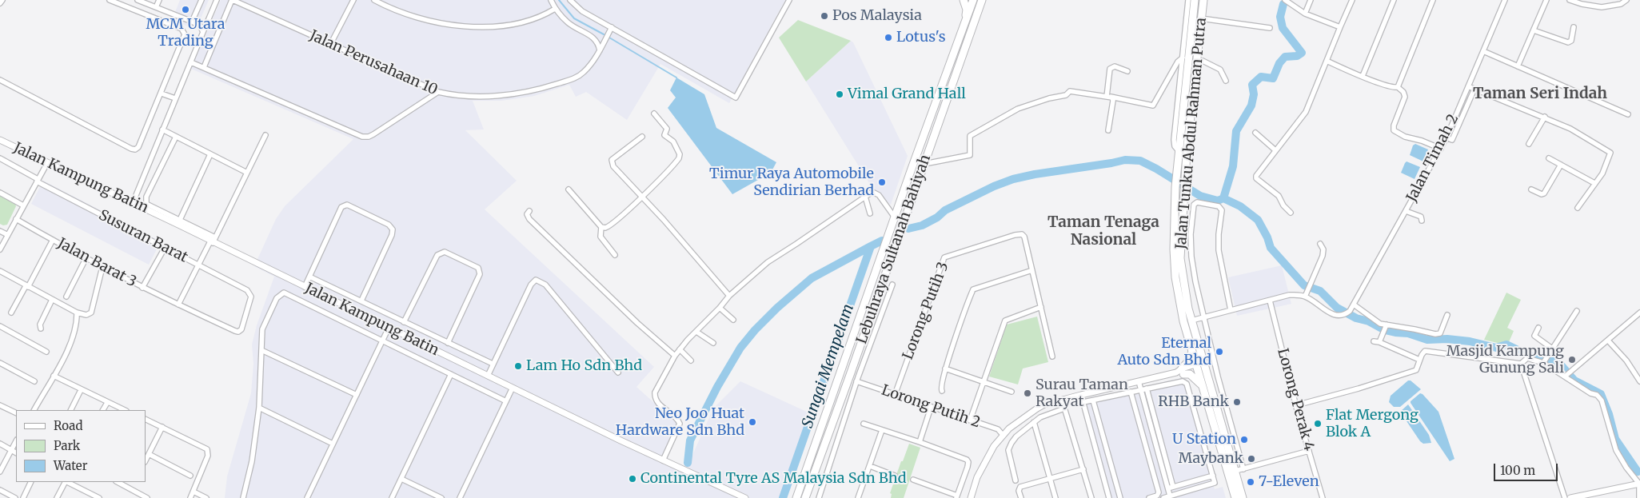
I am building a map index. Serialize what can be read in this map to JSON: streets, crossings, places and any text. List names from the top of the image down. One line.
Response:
{"streets":{"main road":["Jalan Tunku Abdul Rahman Putra","Lebuhraya Sultanah Bahiyah"],"street":["Jalan Perusahaan 10","Jalan Timah 2","Jalan Kampung Batin","Susuran Barat","Jalan Barat 3","Lorong Putih 3","Lorong Perak 4","Lorong Putih 2"]},"crossings":[["Susuran Barat","Jalan Barat 3"],["Lorong Putih 3","Lorong Putih 2"]],"districts":["Taman Seri Indah","Taman Tenaga Nasional"],"water":["Sungai Mempelam"],"places":["MCM Utara Trading","Pos Malaysia","Lotus's","Vimal Grand Hall","Timur Raya Automobile Sendirian Berhad","Eternal Auto Sdn Bhd","Masjid Kampung Gunung Sali","Lam Ho Sdn Bhd","Surau Taman Rakyat","RHB Bank","Neo Joo Huat Hardware Sdn Bhd","Flat Mergong Blok A","U Station","Maybank","Continental Tyre AS Malaysia Sdn Bhd","7-Eleven"],"legend":["Road","Park","Water"],"scale_bar":"100 m"}
